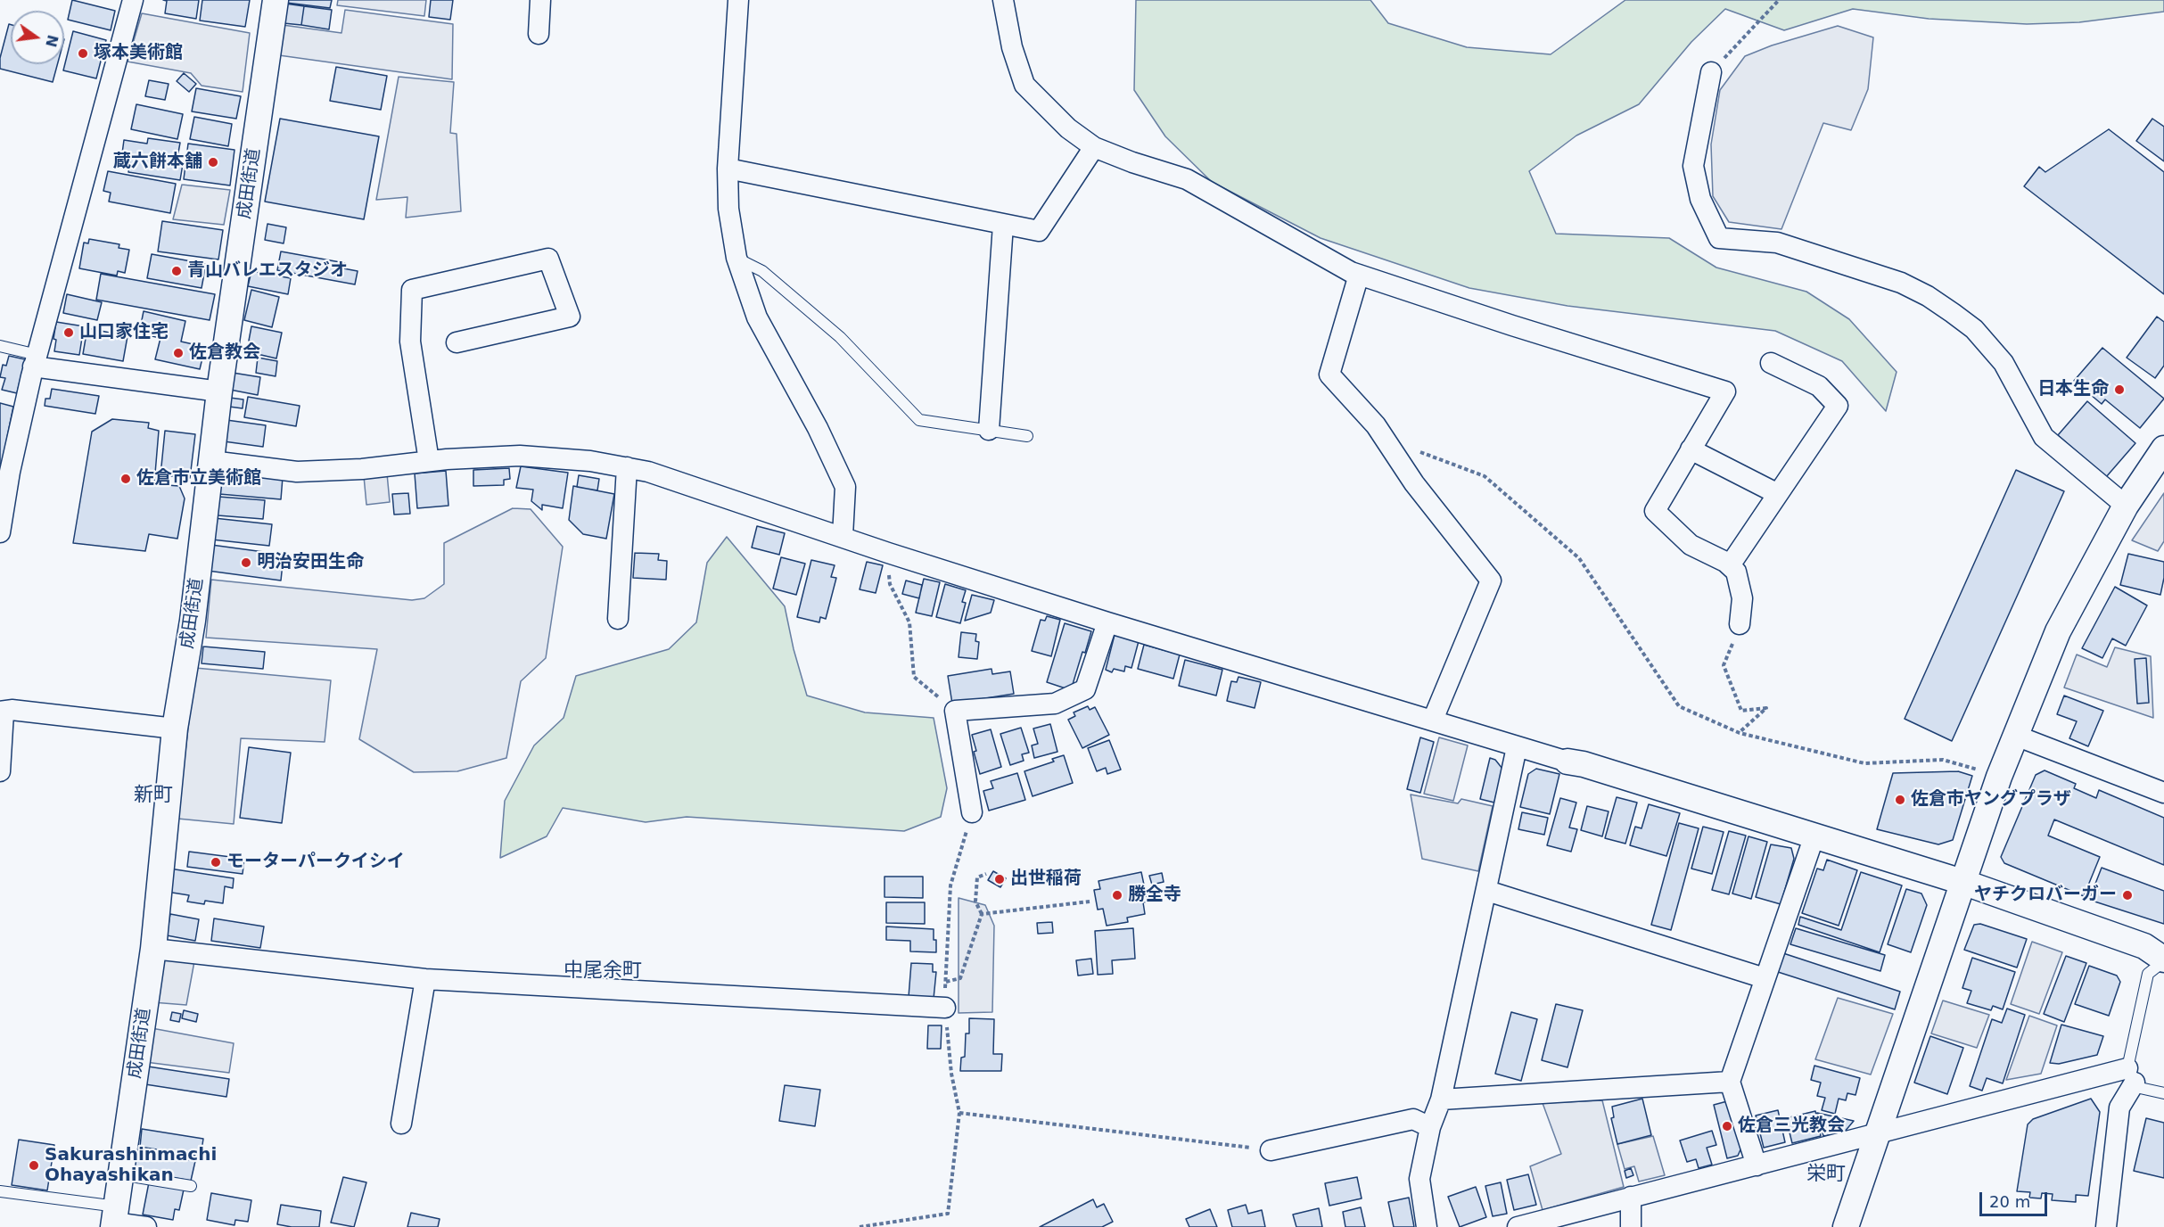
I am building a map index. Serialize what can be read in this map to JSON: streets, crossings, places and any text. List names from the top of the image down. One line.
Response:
{"streets":{"street":["成田街道"]},"districts":["新町","中尾余町","栄町"],"places":["塚本美術館","蔵六餅本舗","青山バレエスタジオ","山口家住宅","佐倉教会","日本生命","佐倉市立美術館","明治安田生命","佐倉市ヤングプラザ","モーターパークイシイ","出世稲荷","勝全寺","ヤチクロバーガー","佐倉三光教会","Sakurashinmachi Ohayashikan"],"scale_bar":"20 m","north":"right"}
